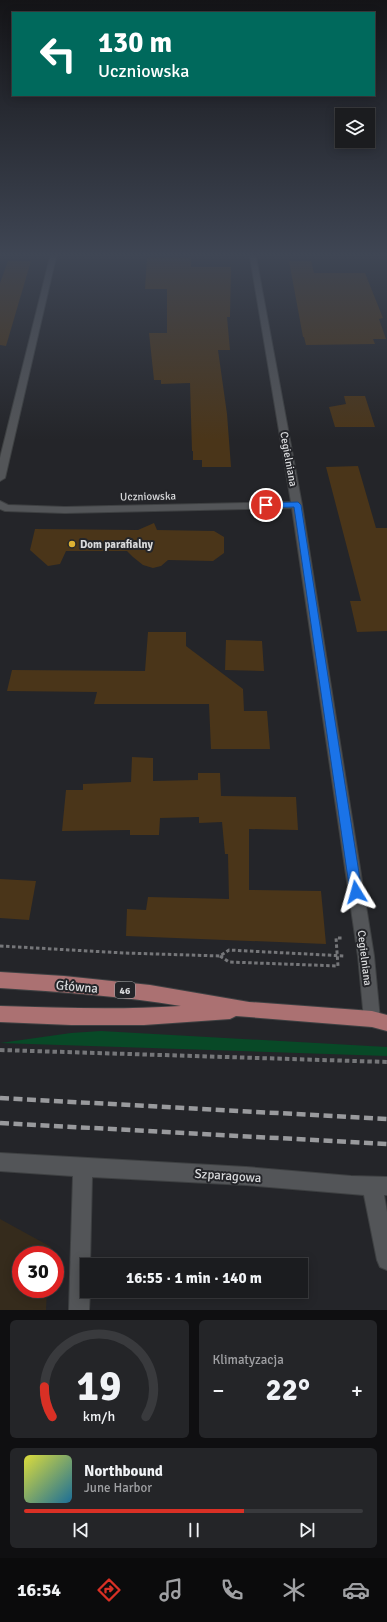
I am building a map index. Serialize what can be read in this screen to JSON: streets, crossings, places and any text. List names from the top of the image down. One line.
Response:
{"streets":{"main road":["Główna","46"],"street":["Cegielniana","Uczniowska","Szparagowa"]},"crossings":[["Cegielniana","Uczniowska"],["Cegielniana","Główna"]],"places":["Dom parafialny"],"page":{"turn":["130 m","Uczniowska"],"limit":"30","trip":"16:55 · 1 min · 140 m","tile":"Klimatyzacja","heat":["−","22°","+"],"song":["Northbound","June Harbor"],"tabs":"16:54","gauge":["19","km/h"]}}
